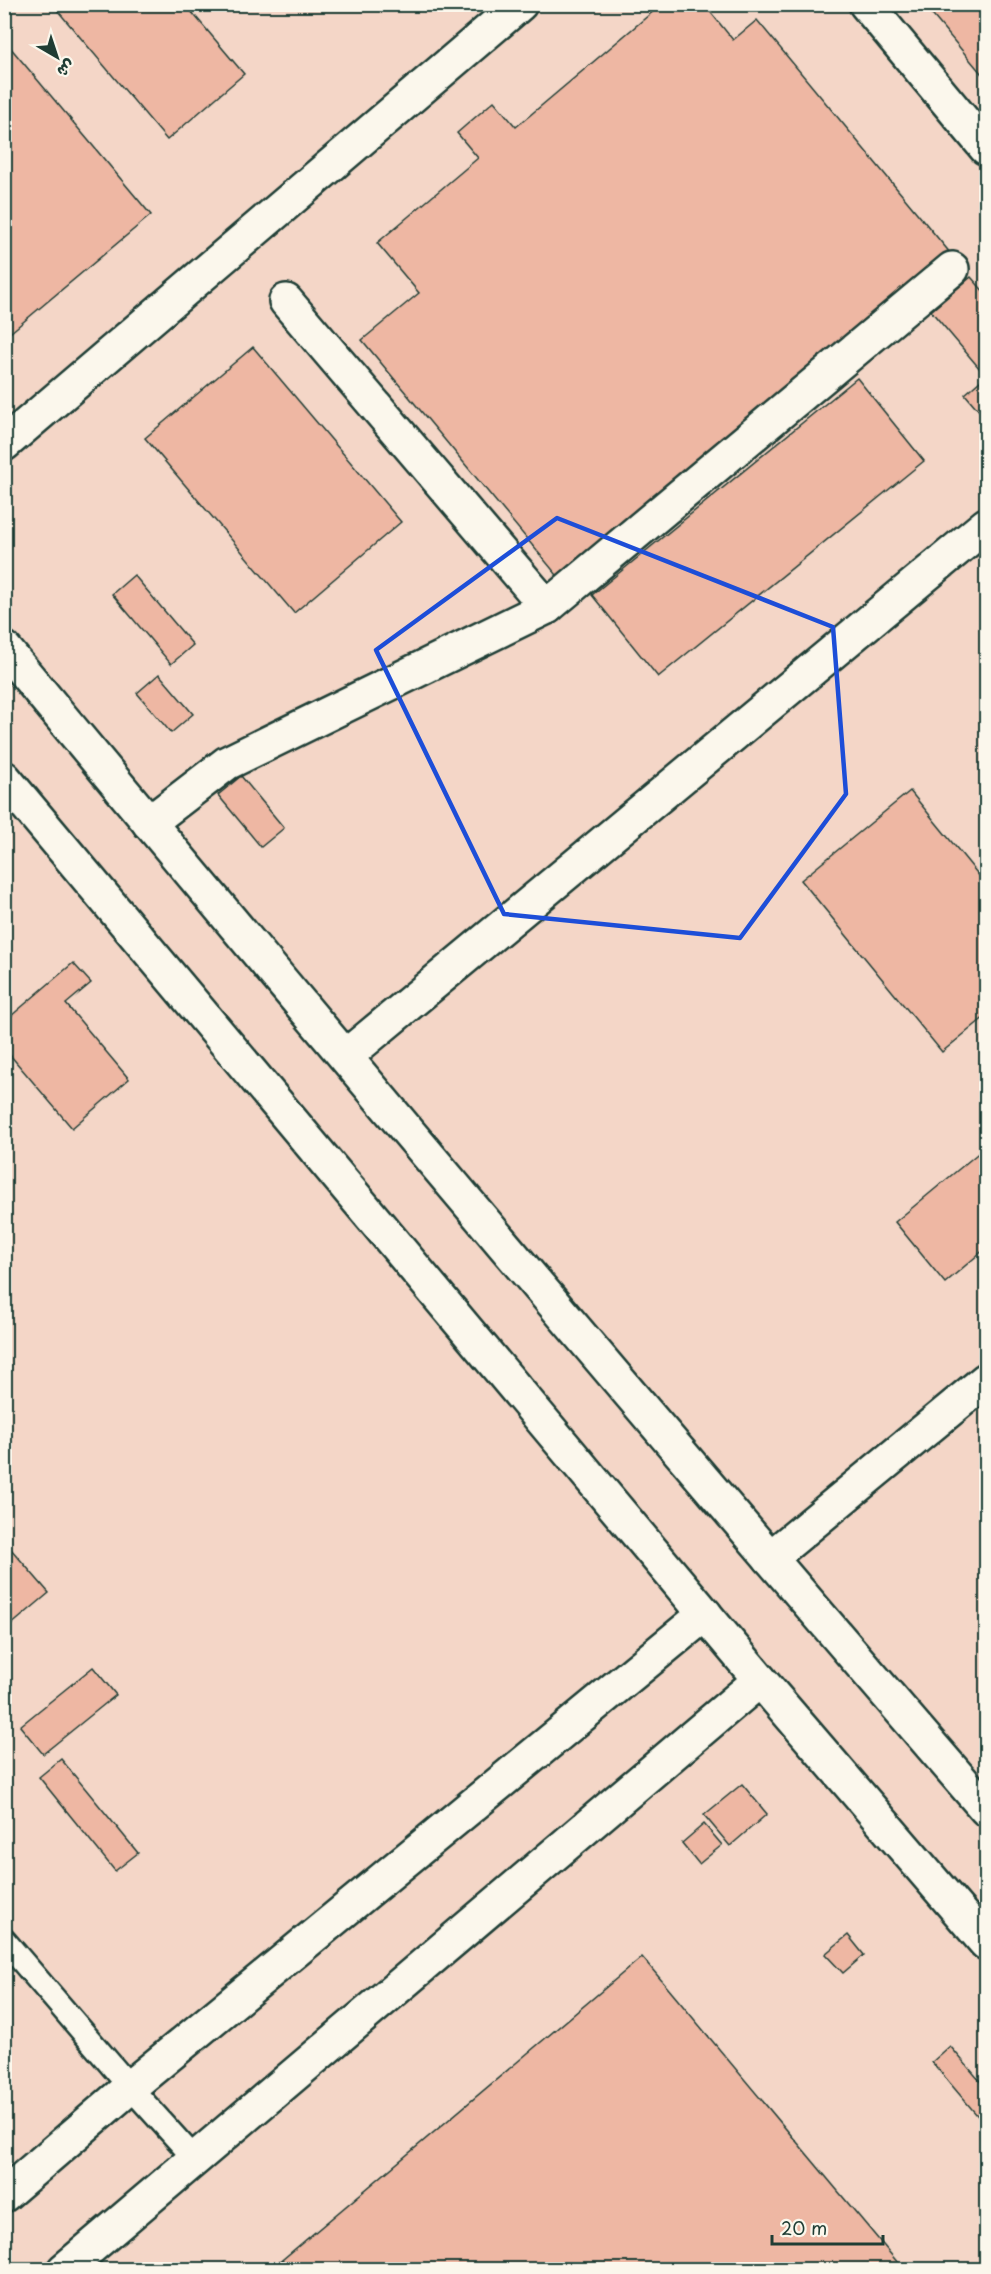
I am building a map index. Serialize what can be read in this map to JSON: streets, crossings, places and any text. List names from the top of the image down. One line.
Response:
{"scale_bar":"20 m","north":"bottom right"}
